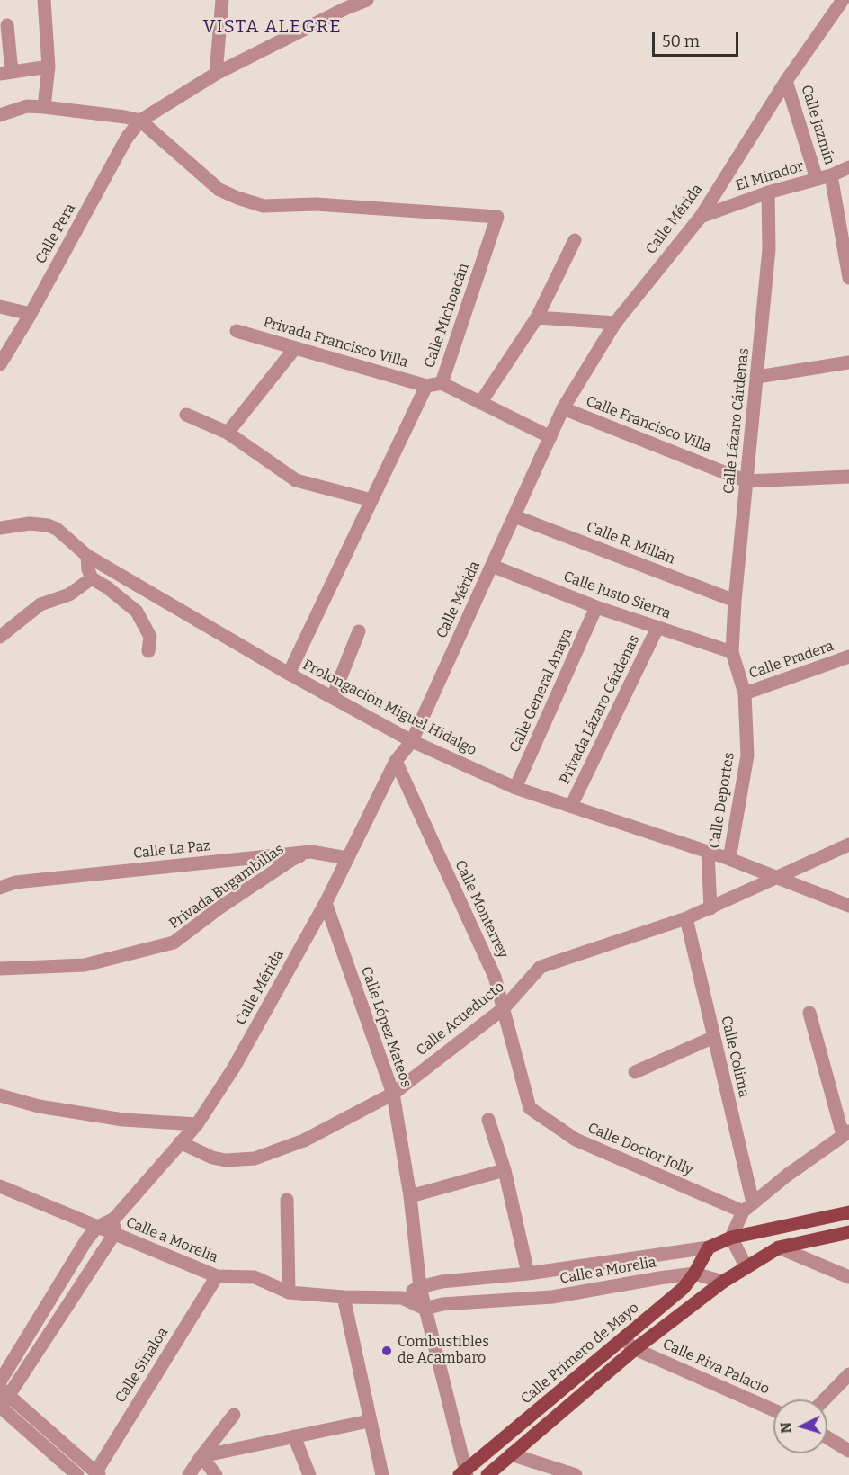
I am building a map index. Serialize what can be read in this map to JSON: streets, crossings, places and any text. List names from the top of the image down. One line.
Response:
{"streets":{"main road":["Calle Primero de Mayo"],"street":["Calle Jazmín","El Mirador","Calle Mérida","Calle Pera","Calle Michoacán","Privada Francisco Villa","Calle Lázaro Cárdenas","Calle Francisco Villa","Calle R. Millán","Calle Justo Sierra","Calle Pradera","Calle General Anaya","Prolongación Miguel Hidalgo","Privada Lázaro Cárdenas","Calle Deportes","Calle La Paz","Privada Bugambilias","Calle Monterrey","Calle Acueducto","Calle López Mateos","Calle Colima","Calle Doctor Jolly","Calle a Morelia","Calle Sinaloa","Calle Riva Palacio"]},"crossings":[["Calle Jazmín","El Mirador"],["Calle Jazmín","Calle Mérida"],["El Mirador","Calle Mérida"],["El Mirador","Calle Lázaro Cárdenas"],["Calle Mérida","Calle Francisco Villa"],["Calle Mérida","Calle R. Millán"],["Calle Mérida","Calle Justo Sierra"],["Calle Mérida","Prolongación Miguel Hidalgo"],["Calle Mérida","Calle La Paz"],["Calle Mérida","Calle Monterrey"],["Calle Mérida","Calle Acueducto"],["Calle Mérida","Calle López Mateos"],["Calle Mérida","Calle a Morelia"],["Calle Pera","Calle Michoacán"],["Calle Michoacán","Privada Francisco Villa"],["Calle Michoacán","Prolongación Miguel Hidalgo"],["Calle Lázaro Cárdenas","Calle Francisco Villa"],["Calle Lázaro Cárdenas","Calle R. Millán"],["Calle Lázaro Cárdenas","Calle Justo Sierra"],["Calle Lázaro Cárdenas","Calle Deportes"],["Calle Justo Sierra","Calle General Anaya"],["Calle Justo Sierra","Privada Lázaro Cárdenas"],["Calle Justo Sierra","Calle Deportes"],["Calle Pradera","Calle Deportes"],["Calle General Anaya","Prolongación Miguel Hidalgo"],["Prolongación Miguel Hidalgo","Privada Lázaro Cárdenas"],["Prolongación Miguel Hidalgo","Calle Deportes"],["Prolongación Miguel Hidalgo","Calle Acueducto"],["Calle La Paz","Privada Bugambilias"],["Calle Monterrey","Calle Acueducto"],["Calle Monterrey","Calle Doctor Jolly"],["Calle Acueducto","Calle López Mateos"],["Calle Acueducto","Calle Colima"],["Calle López Mateos","Calle a Morelia"],["Calle López Mateos","Calle Primero de Mayo"],["Calle Colima","Calle Doctor Jolly"],["Calle a Morelia","Calle Primero de Mayo"],["Calle a Morelia","Calle Sinaloa"],["Calle Primero de Mayo","Calle Riva Palacio"]],"districts":["VISTA ALEGRE"],"places":["Combustibles de Acambaro"],"scale_bar":"50 m","north":"left"}
